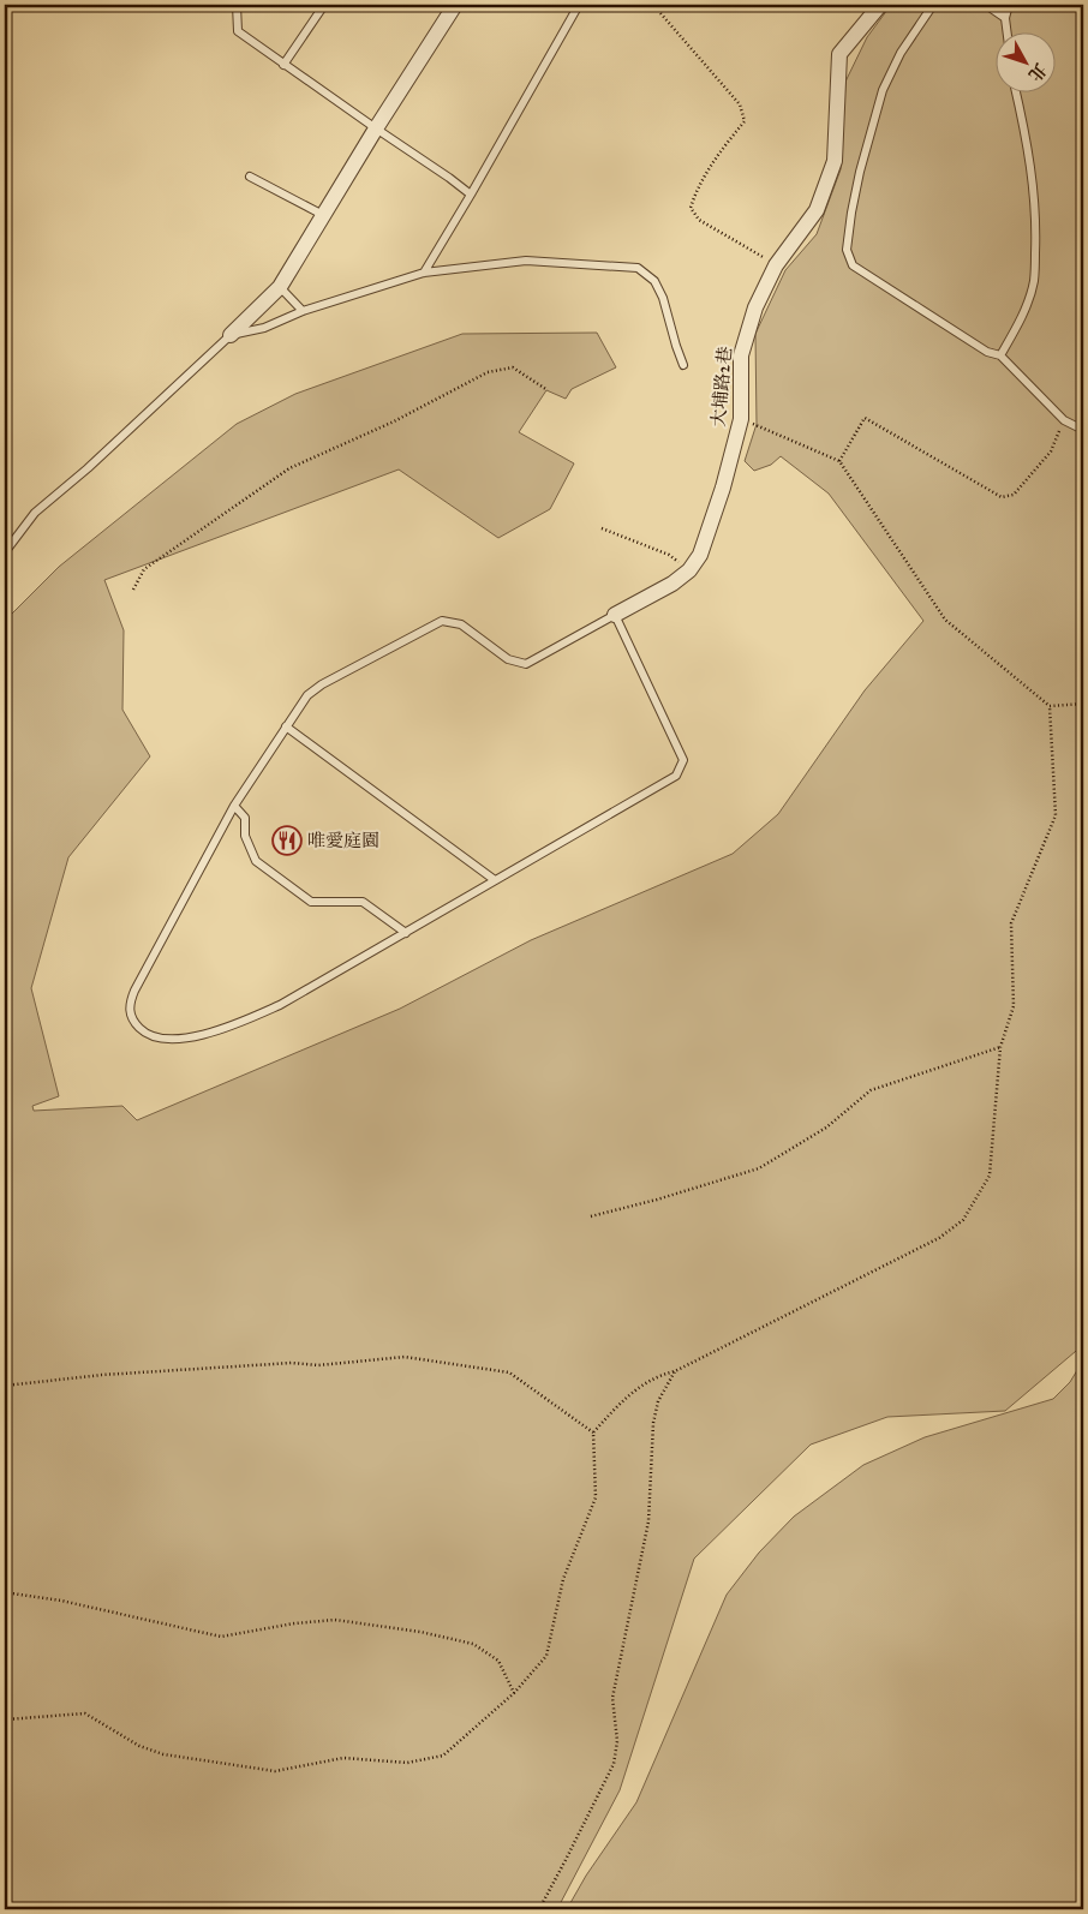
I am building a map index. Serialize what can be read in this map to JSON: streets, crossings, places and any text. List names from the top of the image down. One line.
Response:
{"streets":{"street":["大埔路2巷"]},"places":{"restaurant":["唯愛庭園"]},"north":"bottom right"}
